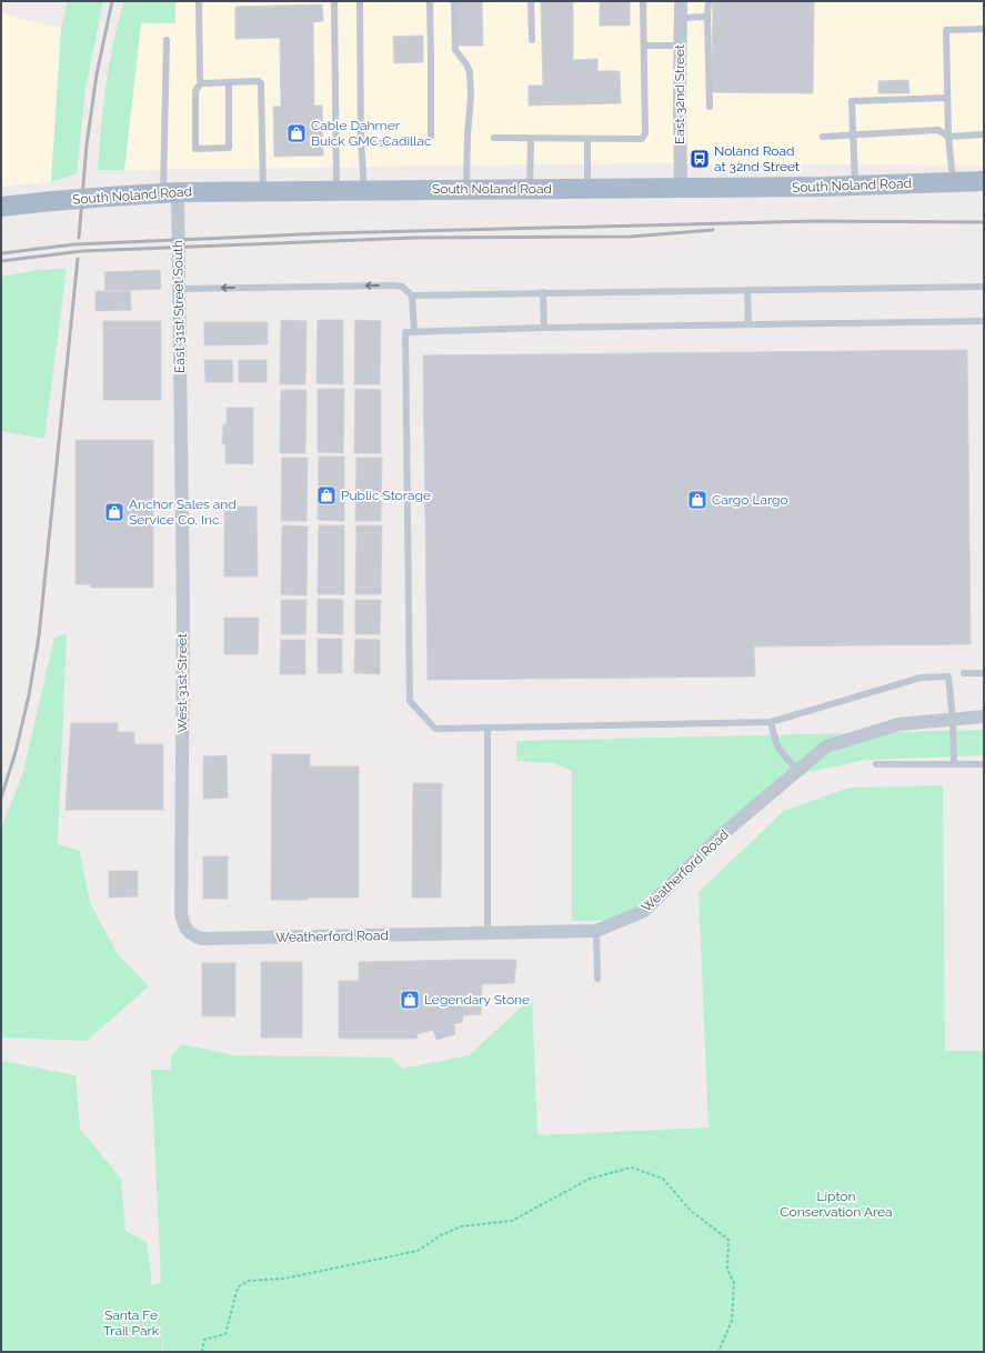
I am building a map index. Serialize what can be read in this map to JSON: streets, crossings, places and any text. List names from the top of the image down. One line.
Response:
{"streets":{"main road":["South Noland Road"],"street":["East 32nd Street","East 31st Street South","West 31st Street","Weatherford Road"]},"crossings":[["East 32nd Street","South Noland Road"],["South Noland Road","East 31st Street South"],["East 31st Street South","West 31st Street"],["West 31st Street","Weatherford Road"]],"parks":["Lipton Conservation Area","Santa Fe Trail Park"],"places":{"shop":["Cable Dahmer Buick GMC Cadillac","Public Storage","Cargo Largo","Anchor Sales and Service Co, Inc.","Legendary Stone"],"bus stop":["Noland Road at 32nd Street"]}}
